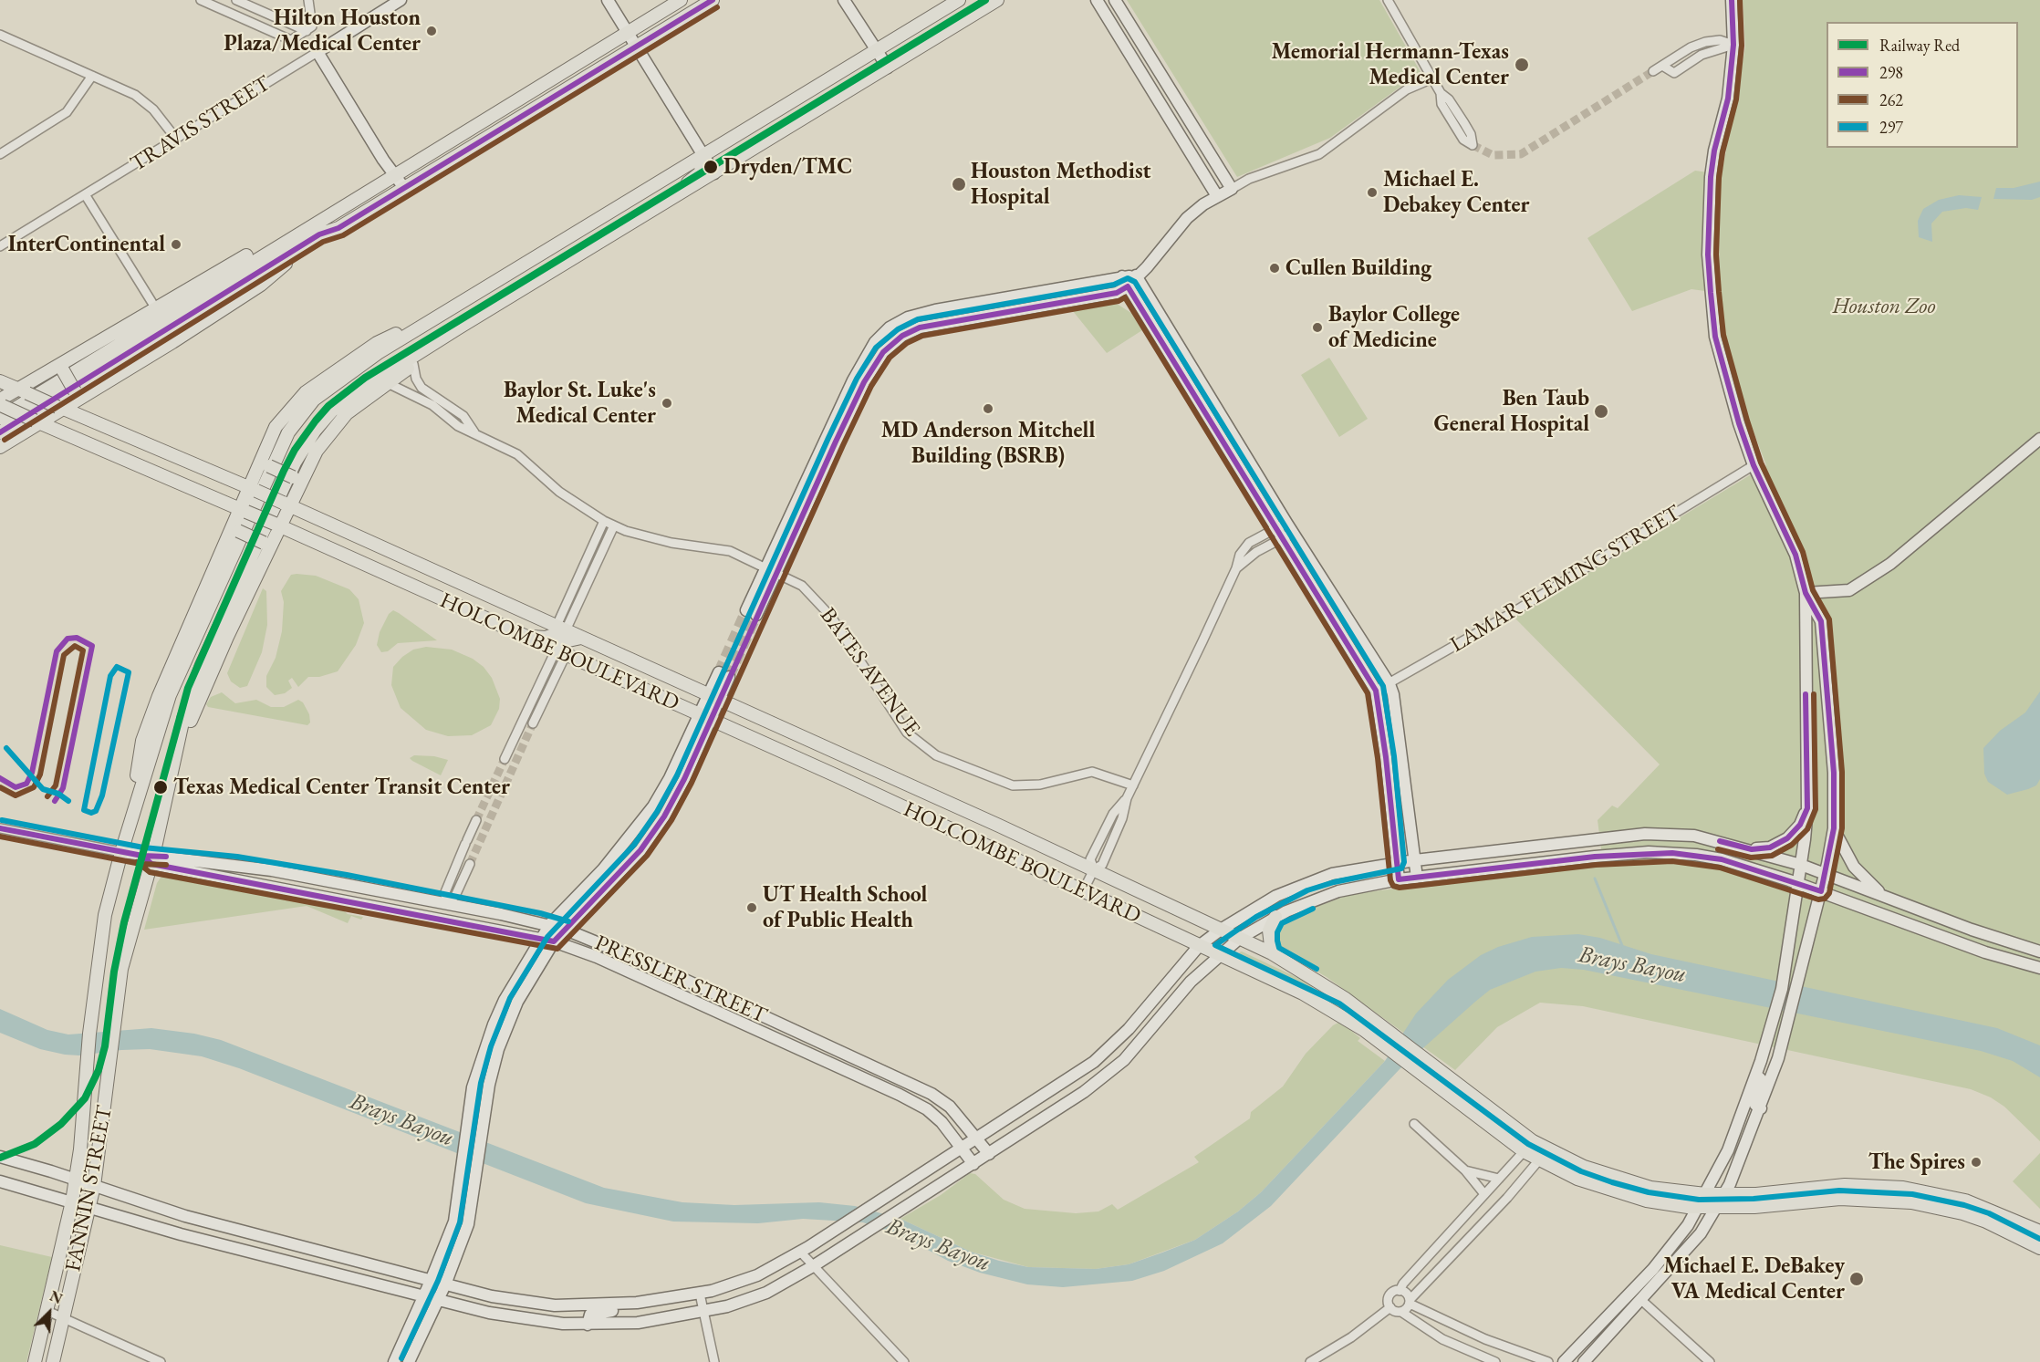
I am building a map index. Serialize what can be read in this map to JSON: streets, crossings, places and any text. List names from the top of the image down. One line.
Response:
{"streets":{"main road":["HOLCOMBE BOULEVARD","FANNIN STREET"],"street":["TRAVIS STREET","LAMAR FLEMING STREET","BATES AVENUE","PRESSLER STREET"]},"crossings":[["PRESSLER STREET","FANNIN STREET"]],"water":["Brays Bayou"],"parks":["Houston Zoo"],"places":["Hilton Houston Plaza/Medical Center","Memorial Hermann-Texas Medical Center","Dryden/TMC","Houston Methodist Hospital","Michael E. Debakey Center","InterContinental","Cullen Building","Baylor College of Medicine","Baylor St. Luke's Medical Center","MD Anderson Mitchell Building (BSRB)","Ben Taub General Hospital","Texas Medical Center Transit Center","UT Health School of Public Health","The Spires","Michael E. DeBakey VA Medical Center"],"lines":["rail line Red","transit line 298","transit line 262","transit line 297"],"legend":["Railway Red","298","262","297"],"north":"top right"}
